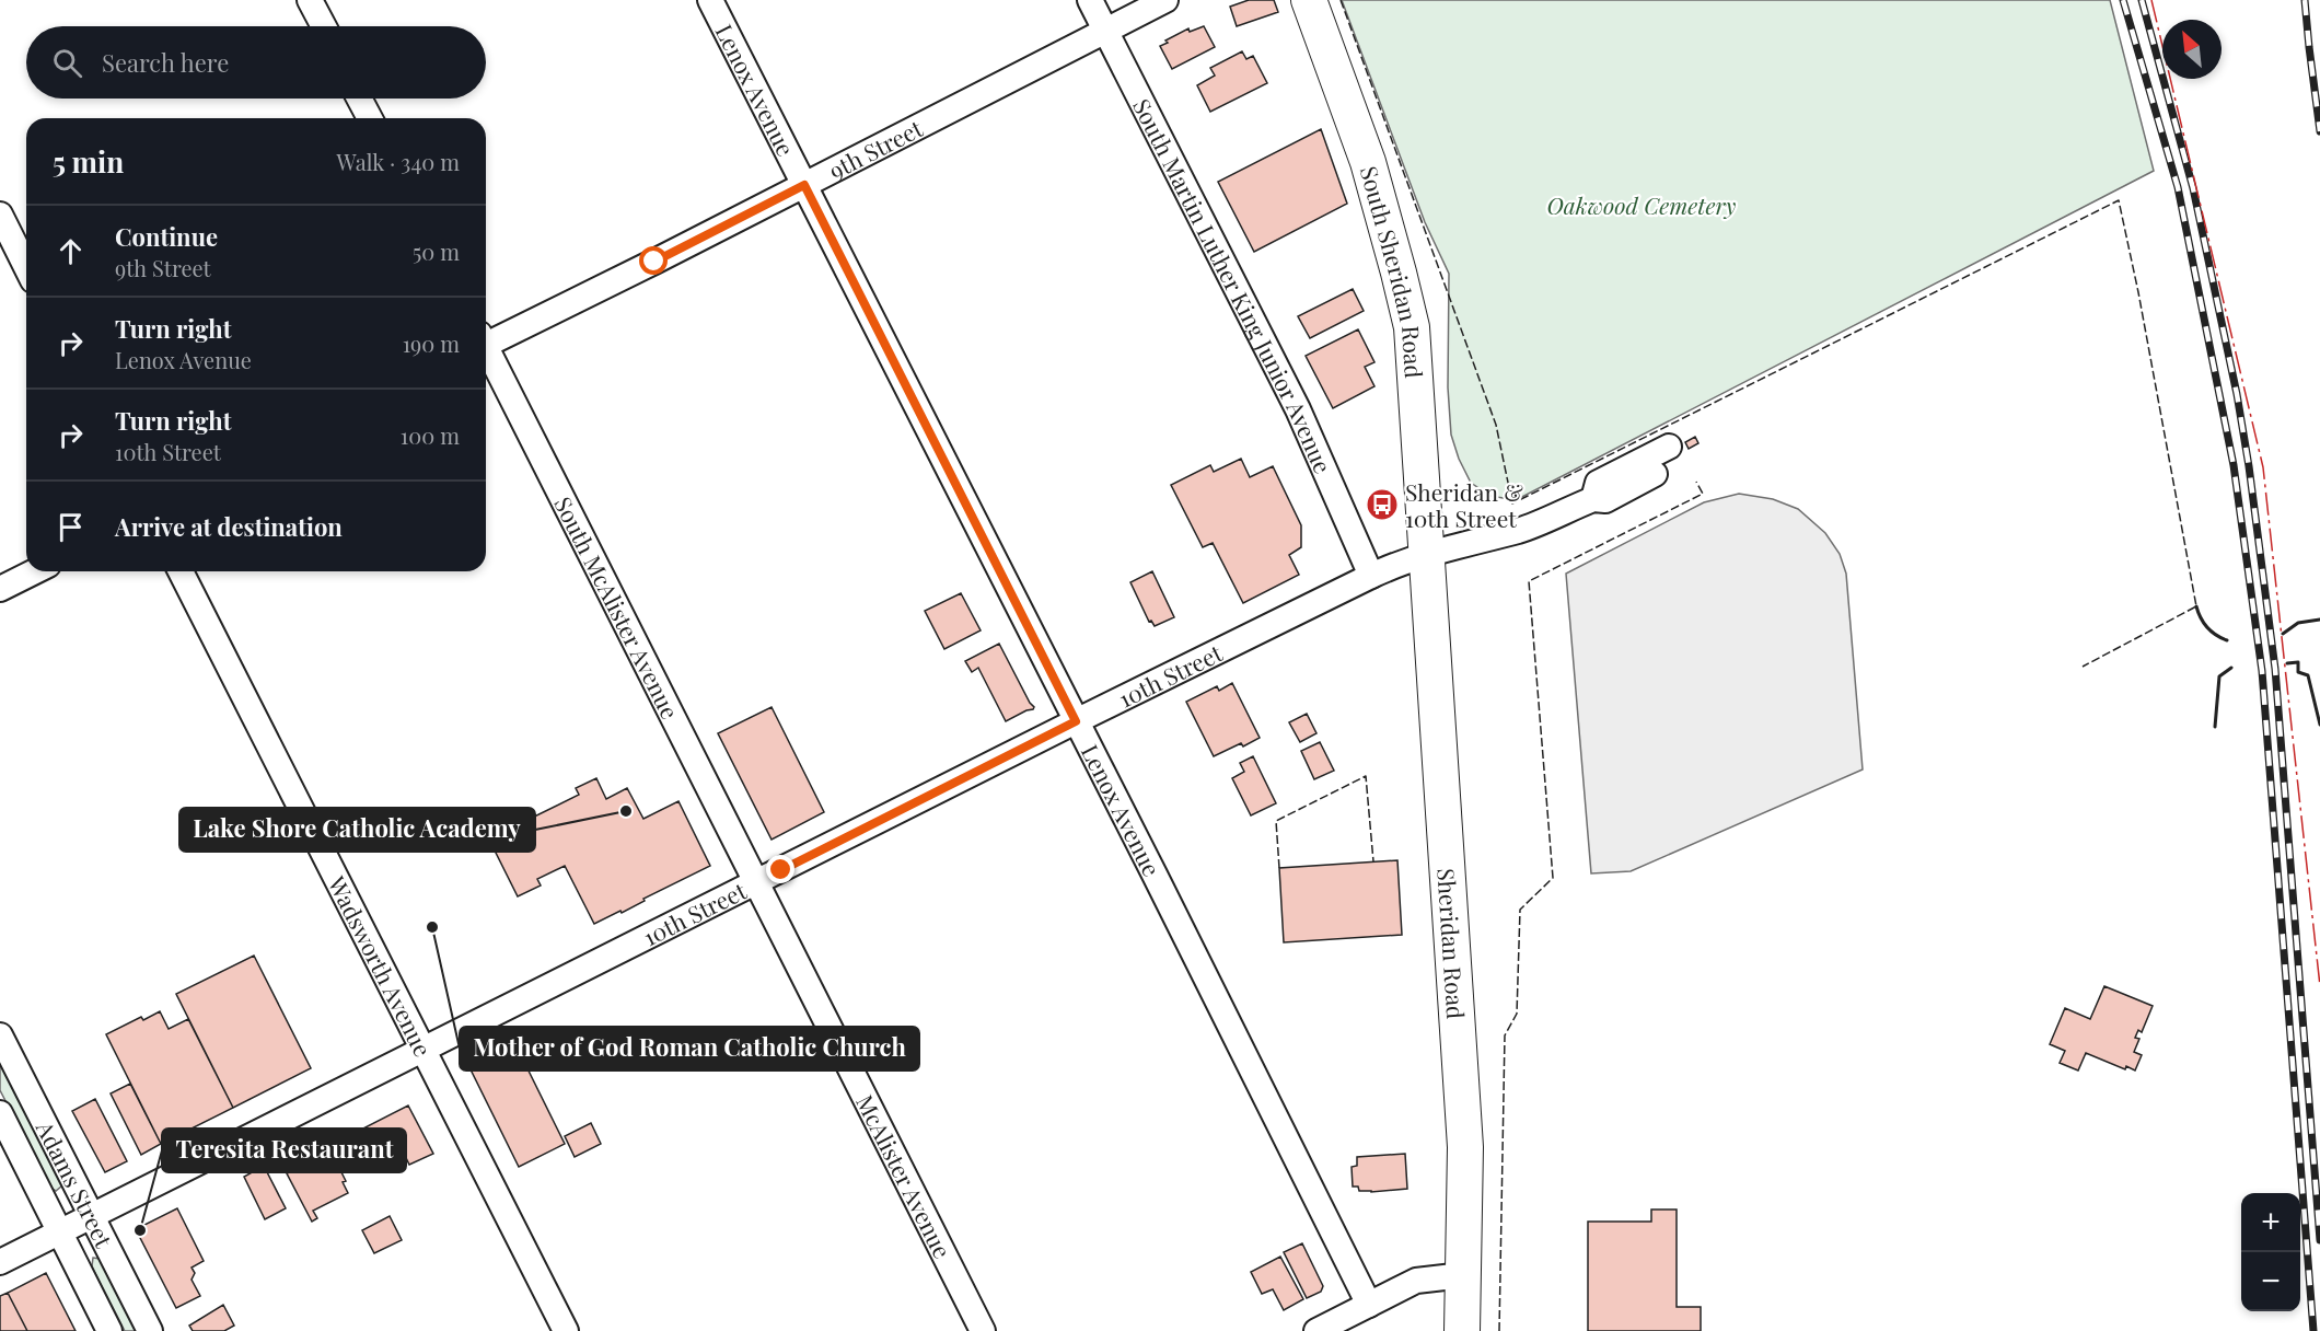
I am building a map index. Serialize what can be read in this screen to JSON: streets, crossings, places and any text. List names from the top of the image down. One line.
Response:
{"streets":{"highway":["South Sheridan Road","Sheridan Road"],"street":["Lenox Avenue","9th Street","South Martin Luther King Junior Avenue","South McAlister Avenue","10th Street","Wadsworth Avenue","McAlister Avenue","Adams Street"]},"crossings":[["Lenox Avenue","9th Street"],["Lenox Avenue","10th Street"],["9th Street","South Martin Luther King Junior Avenue"],["South Sheridan Road","10th Street"],["South Sheridan Road","Sheridan Road"],["South Martin Luther King Junior Avenue","10th Street"],["South McAlister Avenue","10th Street"],["South McAlister Avenue","McAlister Avenue"],["10th Street","Sheridan Road"],["10th Street","Wadsworth Avenue"],["10th Street","McAlister Avenue"],["10th Street","Adams Street"]],"parks":["Oakwood Cemetery"],"places":{"bus stop":["Sheridan & 10th Street"],"other":["Lake Shore Catholic Academy","Mother of God Roman Catholic Church","Teresita Restaurant"]},"north":"top left","page":{"search":"Search here","heading":["5 min","Walk · 340 m"],"list":[["Continue","9th Street","50 m"],["Turn right","Lenox Avenue","190 m"],["Turn right","10th Street","100 m"],"Arrive at destination"],"map_buttons":["+","−"]}}
